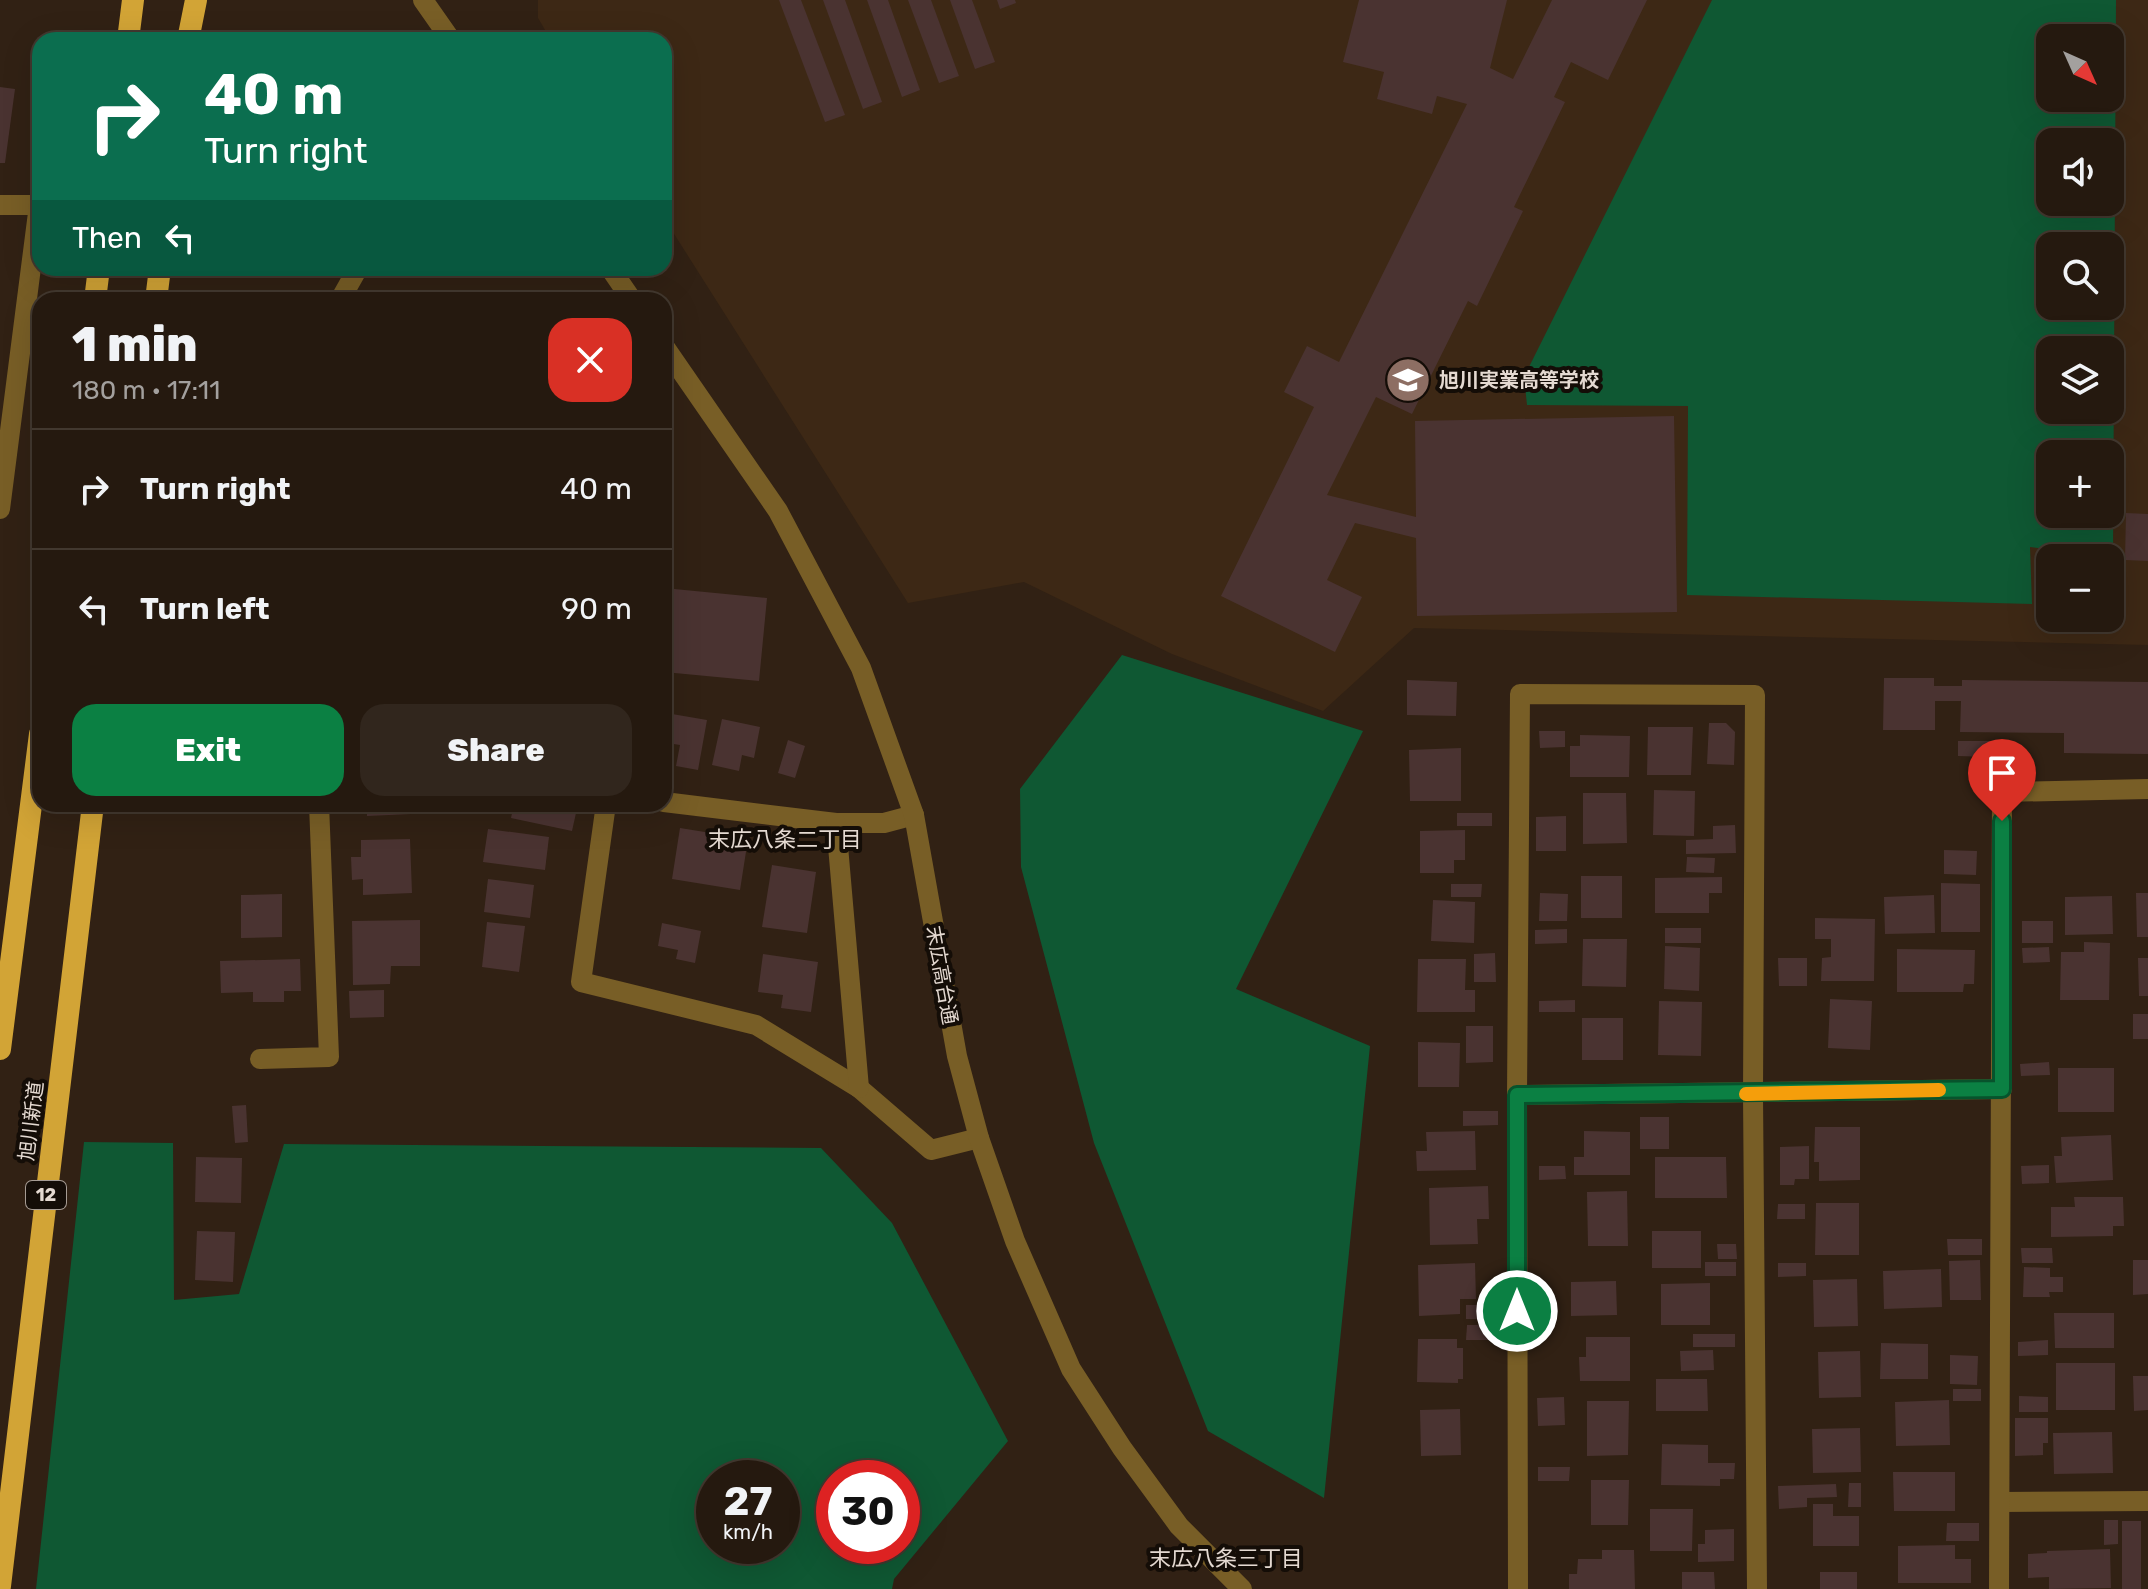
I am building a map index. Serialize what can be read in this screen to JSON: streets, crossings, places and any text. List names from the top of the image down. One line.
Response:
{"streets":{"highway":["旭川新道","12"],"street":["末広高台通"]},"districts":["末広八条二丁目","末広八条三丁目"],"places":{"school or university":["旭川実業高等学校"]},"north":"bottom right","page":{"map_buttons":["+","−"],"turn":["40 m","Turn right"],"then":"Then","heading":["1 min","180 m · 17:11"],"list":[{"name":"Turn right","value":"40 m"},{"name":"Turn left","value":"90 m"}],"buttons":["Exit","Share"],"speed":"27 km/h","limit":"30"}}
